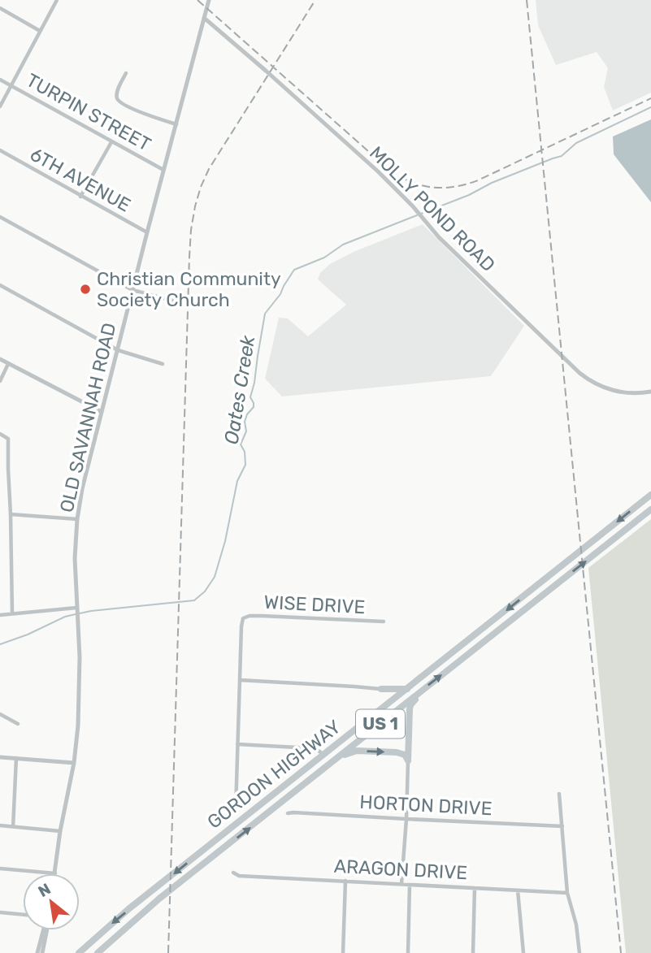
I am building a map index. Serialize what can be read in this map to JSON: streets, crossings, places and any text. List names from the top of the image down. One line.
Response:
{"streets":{"highway":["US 1","GORDON HIGHWAY"],"street":["TURPIN STREET","6TH AVENUE","MOLLY POND ROAD","OLD SAVANNAH ROAD","WISE DRIVE","HORTON DRIVE","ARAGON DRIVE"]},"crossings":[["TURPIN STREET","OLD SAVANNAH ROAD"],["6TH AVENUE","OLD SAVANNAH ROAD"],["MOLLY POND ROAD","OLD SAVANNAH ROAD"]],"water":["Oates Creek"],"places":["Christian Community Society Church"],"north":"top left"}
